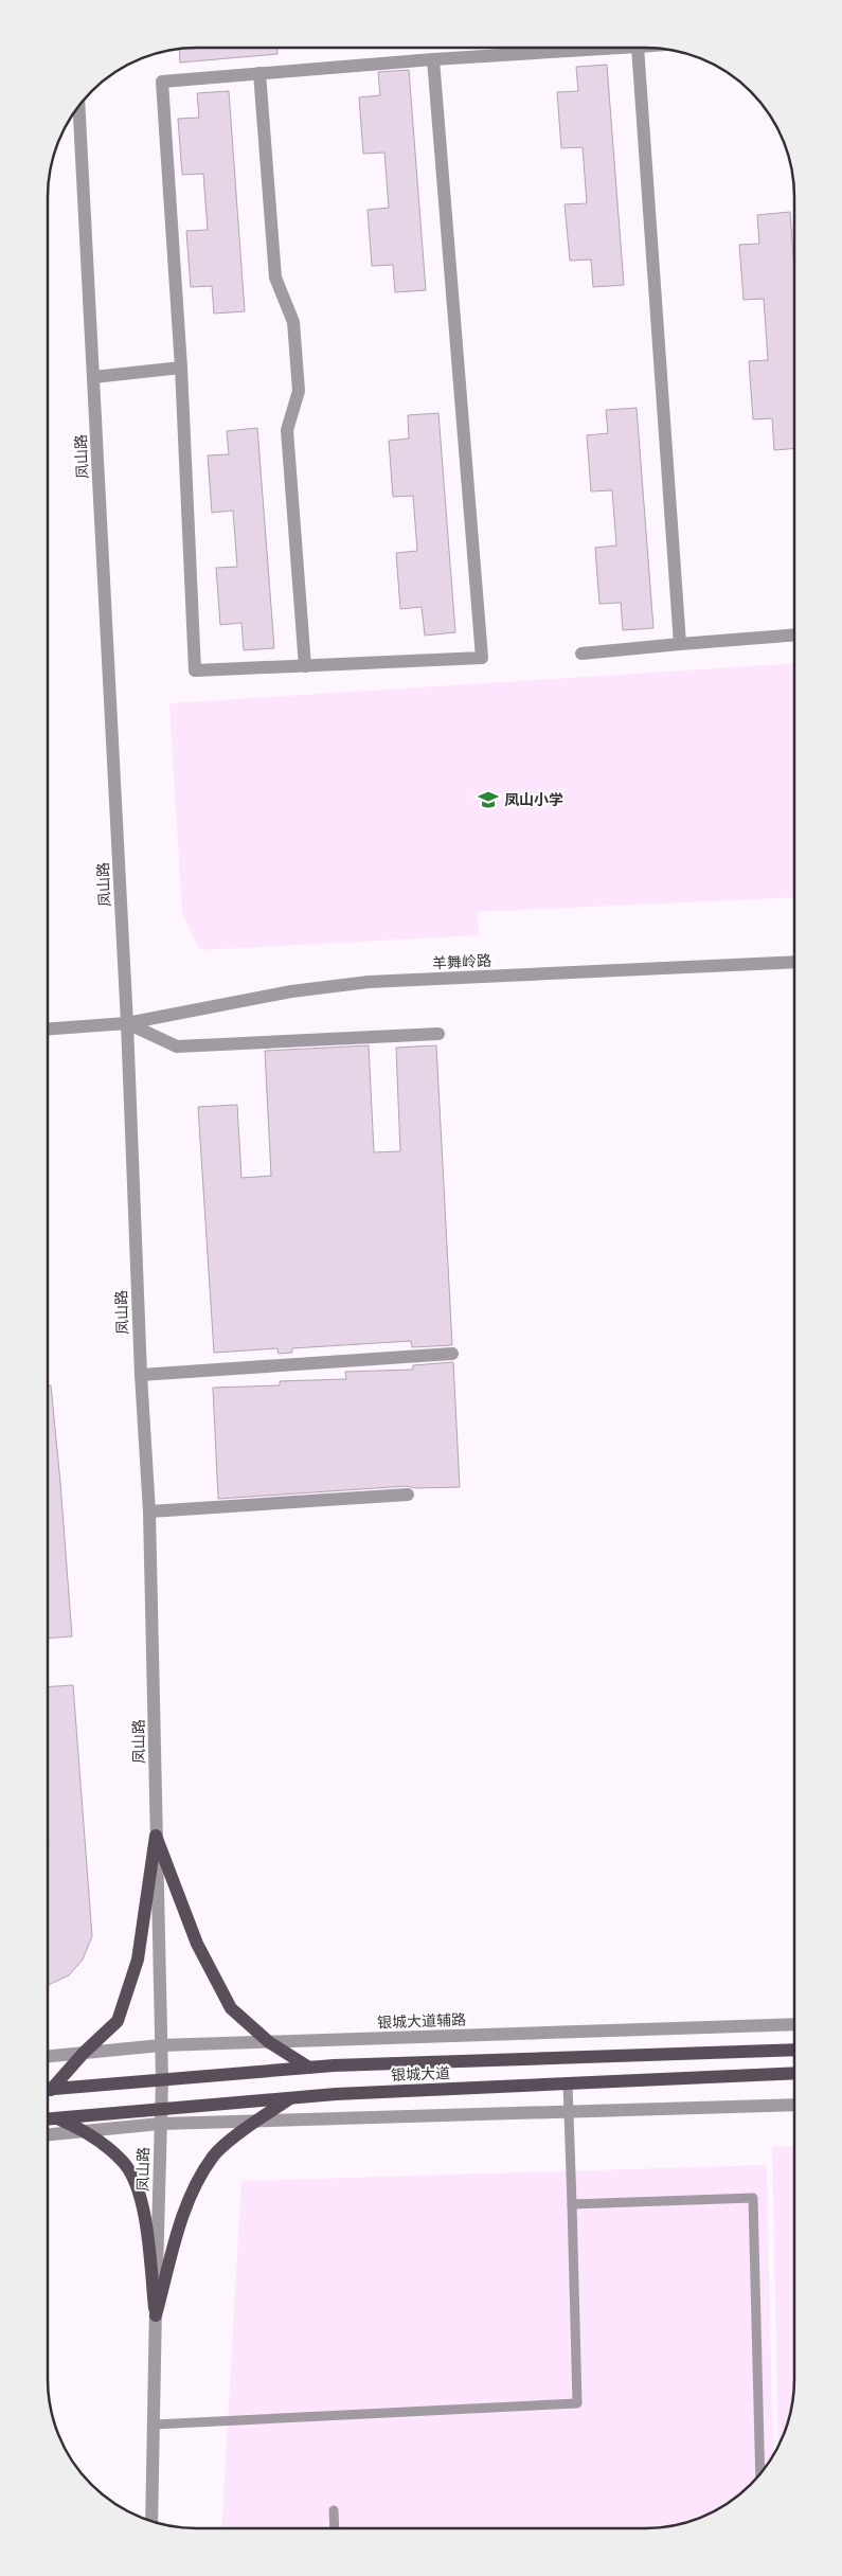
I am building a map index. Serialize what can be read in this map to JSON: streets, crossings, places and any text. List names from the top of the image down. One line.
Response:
{"streets":{"main road":["银城大道"],"street":["凤山路","羊舞岭路","银城大道辅路"]},"crossings":[["凤山路","羊舞岭路"],["凤山路","银城大道辅路"],["凤山路","银城大道"]],"places":{"school or university":["凤山小学"]}}
